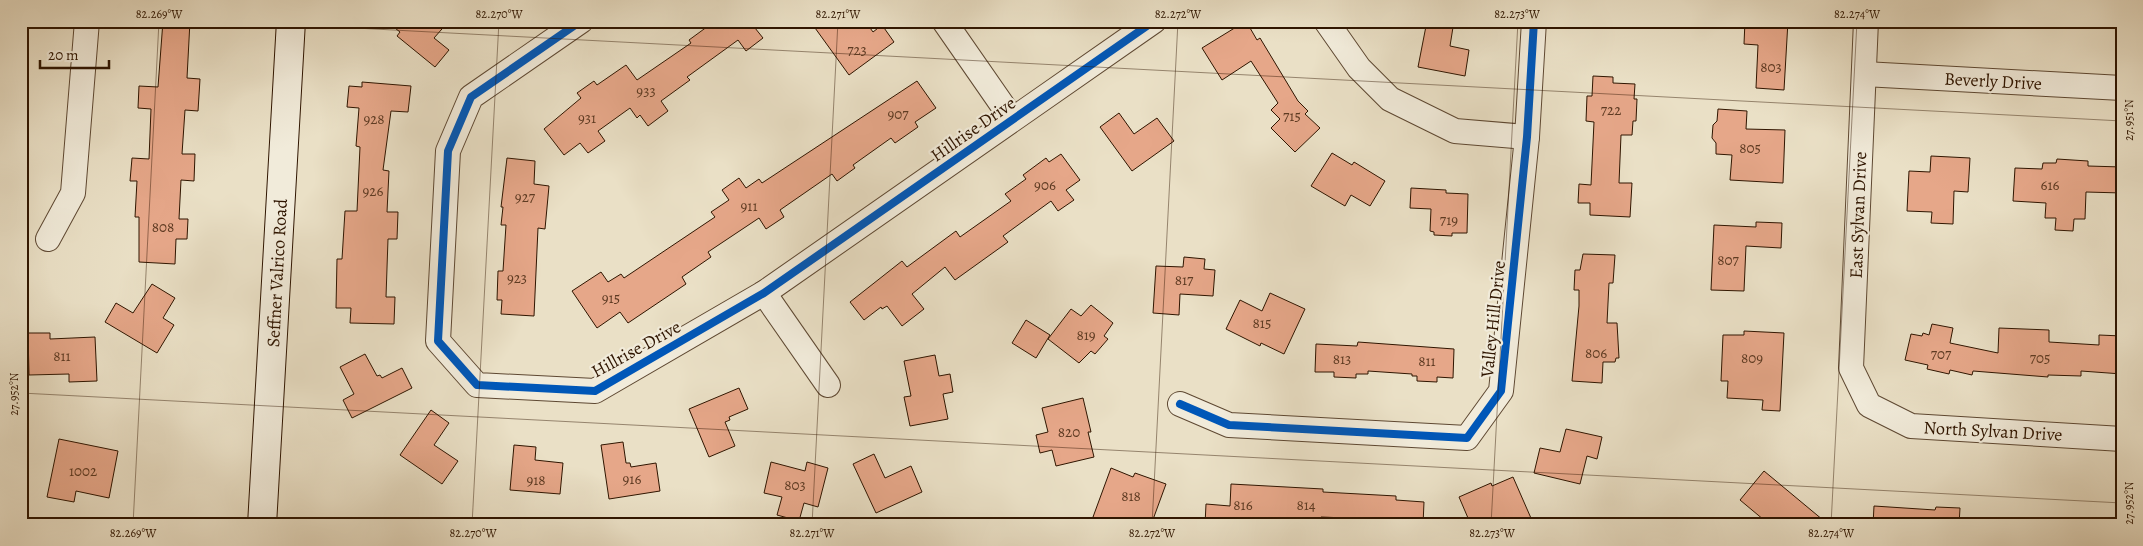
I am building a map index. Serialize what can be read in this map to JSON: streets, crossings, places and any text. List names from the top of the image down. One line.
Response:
{"streets":{"street":["Beverly Drive","Hillrise Drive","East Sylvan Drive","Seffner Valrico Road","Valley Hill Drive","North Sylvan Drive"]},"crossings":[["Beverly Drive","East Sylvan Drive"],["East Sylvan Drive","North Sylvan Drive"]],"house_numbers":["723","803","933","722","907","715","931","928","805","906","616","926","927","911","719","808","807","923","817","915","815","819","806","707","811","809","705","813","811","820","1002","916","918","803","818","816","814"],"scale_bar":"20 m","coordinates":["82.269°W","82.270°W","82.271°W","82.272°W","82.273°W","82.274°W","27.951°N","27.952°N"]}
